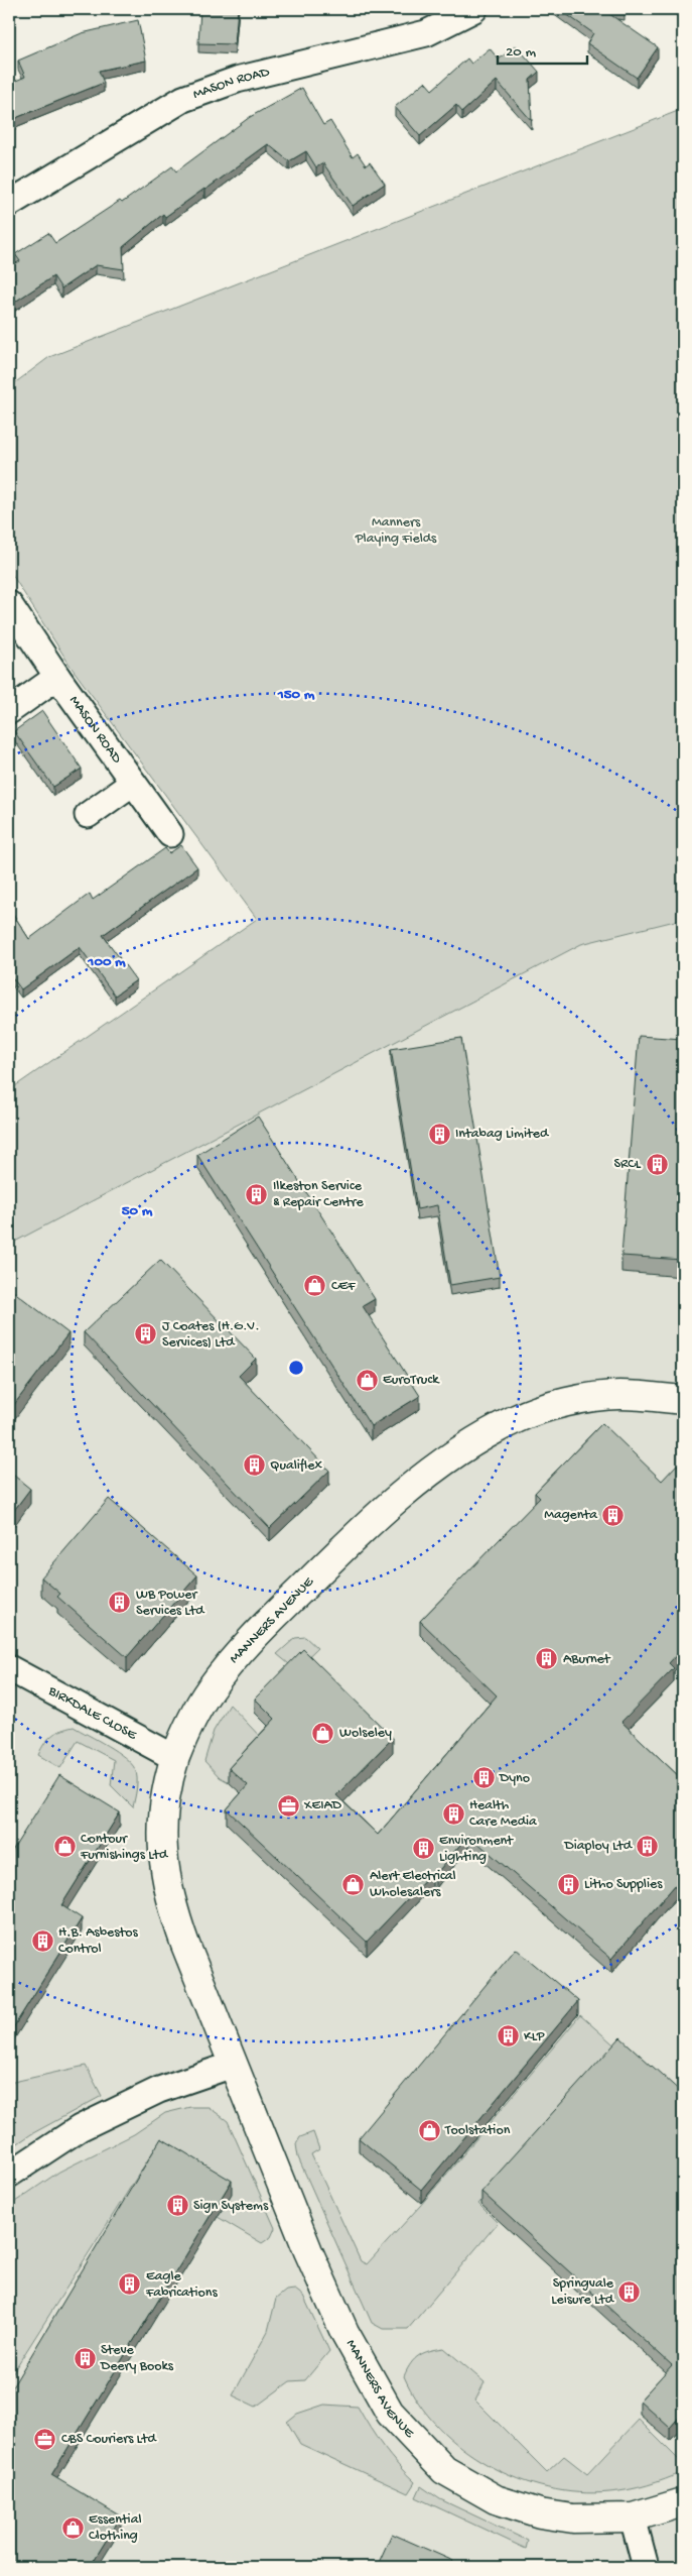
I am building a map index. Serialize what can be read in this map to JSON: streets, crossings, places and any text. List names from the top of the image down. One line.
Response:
{"streets":{"street":["MASON ROAD","MANNERS AVENUE","BIRKDALE CLOSE"]},"crossings":[["MANNERS AVENUE","BIRKDALE CLOSE"]],"parks":["Manners Playing Fields"],"places":{"building":["Intabag Limited","SRCL","Ilkeston Service & Repair Centre","J Coates (H.G.V. Services) Ltd","Qualiflex","Magenta","WB Power Services Ltd","ABurnet","Dyno","Health Care Media","Diaploy Ltd","Environment Lighting","Litho Supplies","H.B. Asbestos Control","KLP","Sign Systems","Eagle Fabrications","Springvale Leisure Ltd","Steve Deery Books"],"shop":["CEF","EuroTruck","Wolseley","Contour Furnishings Ltd","Alert Electrical Wholesalers","Toolstation","Essential Clothing"],"office":["XEIAD","CBS Couriers Ltd"]},"scale_bar":"20 m","rings":["150 m","100 m","50 m"]}
